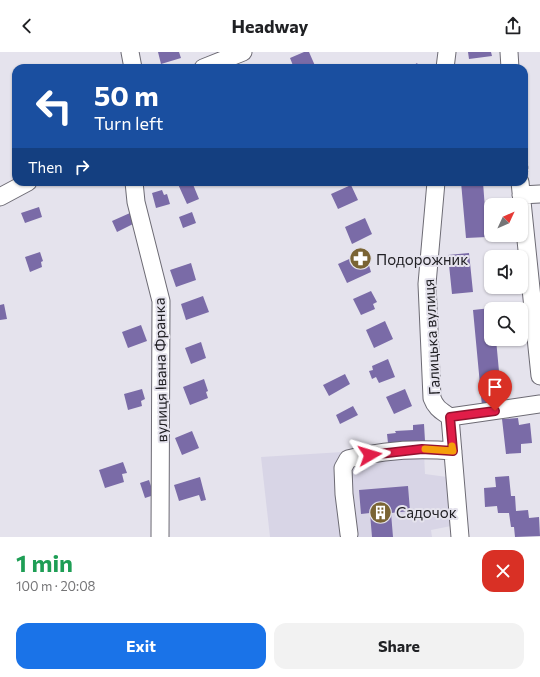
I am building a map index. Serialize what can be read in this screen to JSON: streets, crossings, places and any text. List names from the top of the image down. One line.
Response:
{"streets":{"street":["Галицька вулиця","вулиця Івана Франка"]},"places":{"pharmacy":["Подорожник"],"building":["Садочок"]},"north":"top right","page":{"header":"Headway","turn":["50 m","Turn left"],"then":"Then","heading":["1 min","100 m · 20:08"],"buttons":["Exit","Share"]}}
